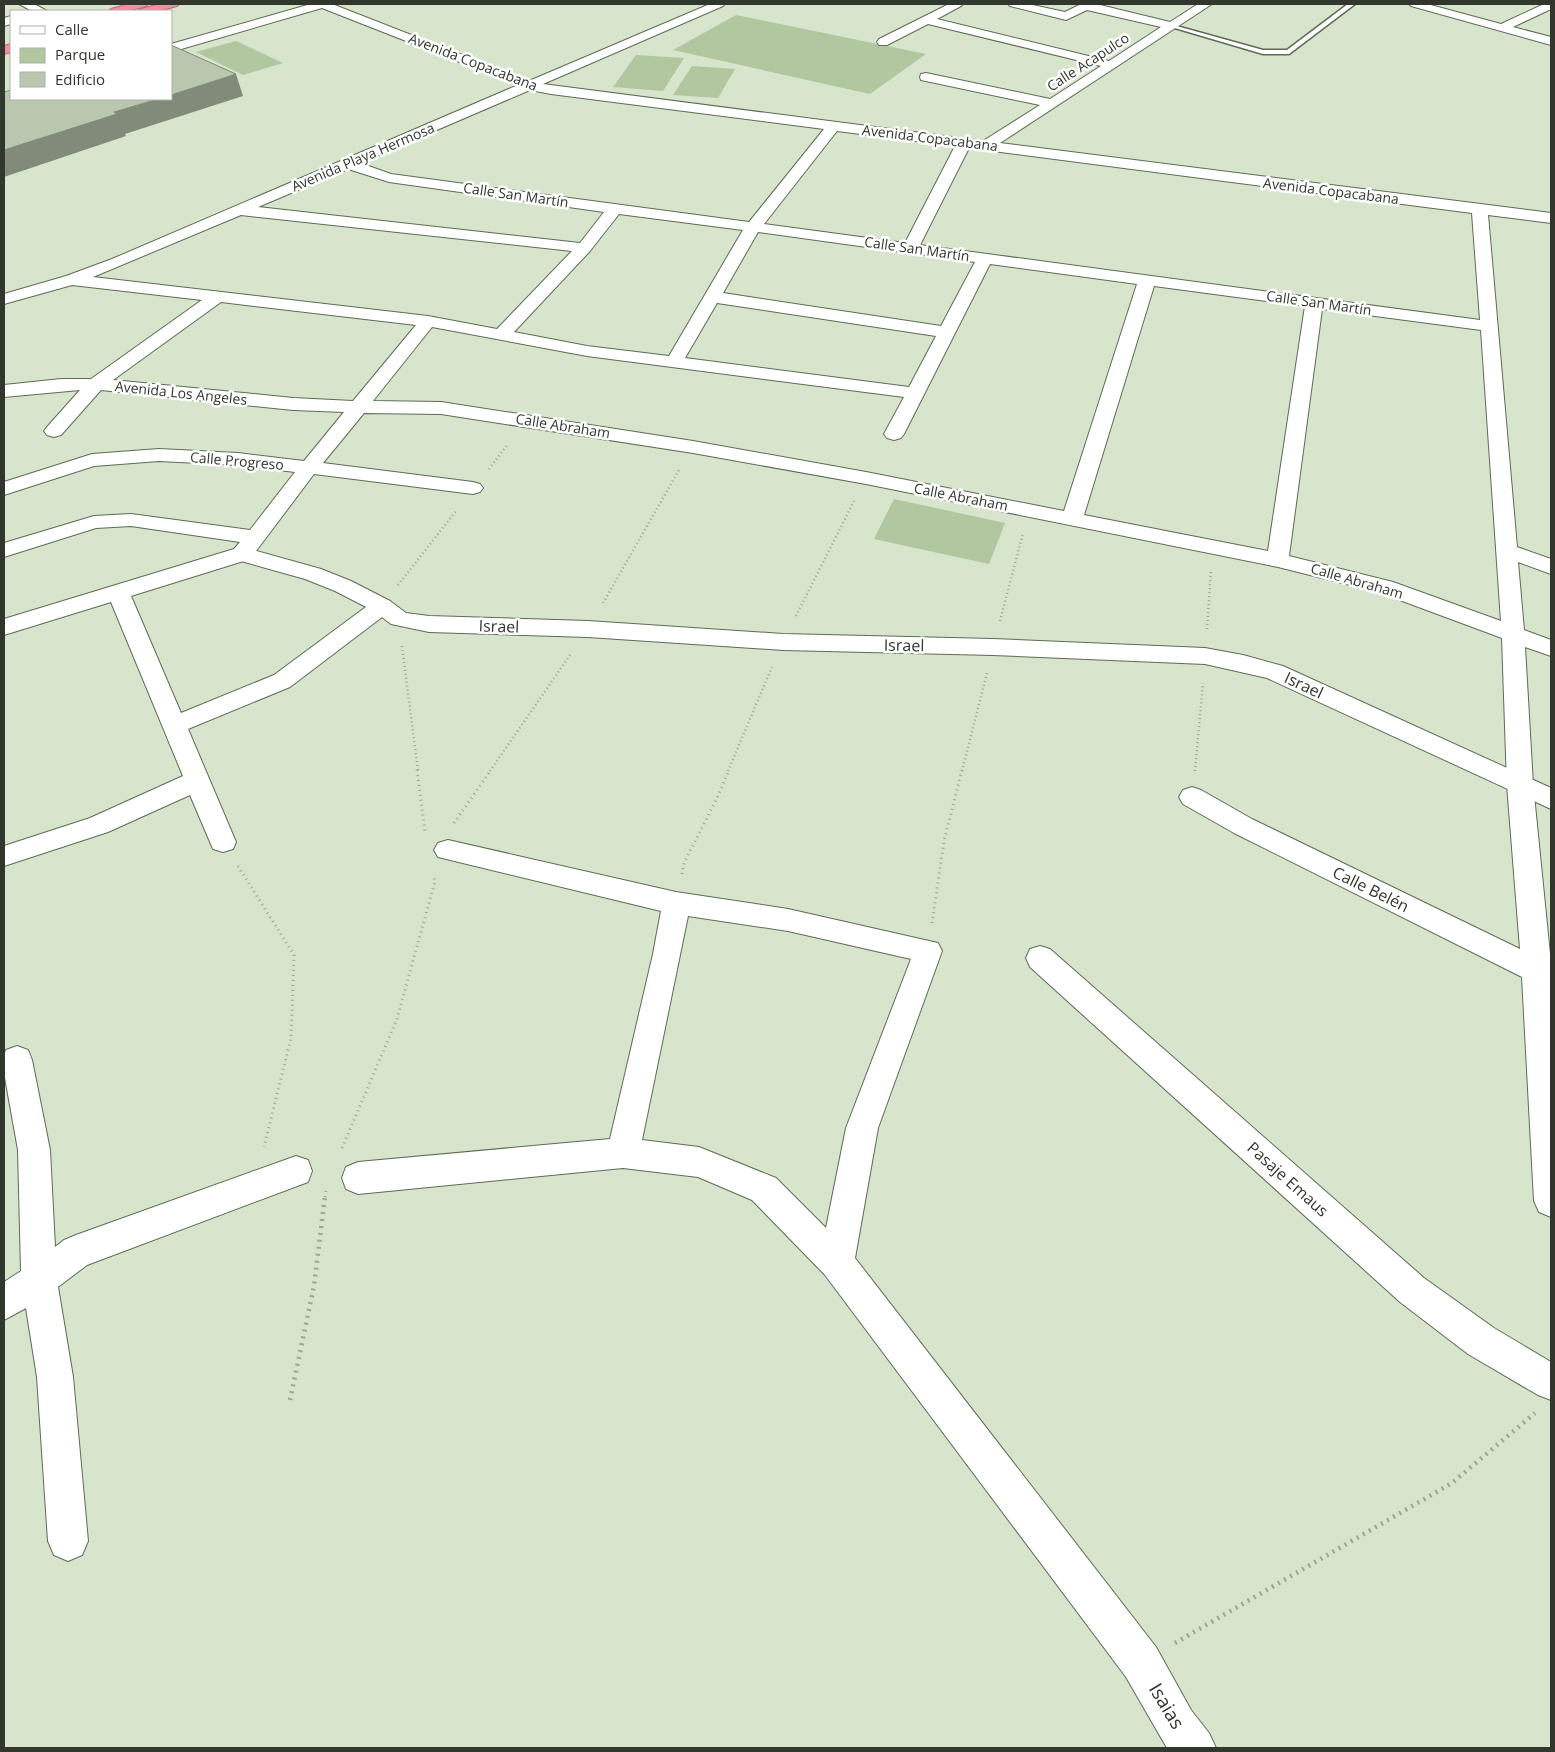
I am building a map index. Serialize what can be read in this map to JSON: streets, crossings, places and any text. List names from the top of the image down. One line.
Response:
{"streets":{"street":["Avenida Copacabana","Calle Acapulco","Avenida Playa Hermosa","Calle San Martín","Avenida Los Angeles","Calle Abraham","Calle Progreso","Israel","Calle Belén","Pasaje Emaus","Isaias"]},"crossings":[["Avenida Copacabana","Calle Acapulco"],["Avenida Copacabana","Avenida Playa Hermosa"],["Avenida Playa Hermosa","Calle San Martín"],["Avenida Los Angeles","Calle Abraham"]],"legend":["Calle","Parque","Edificio"]}
